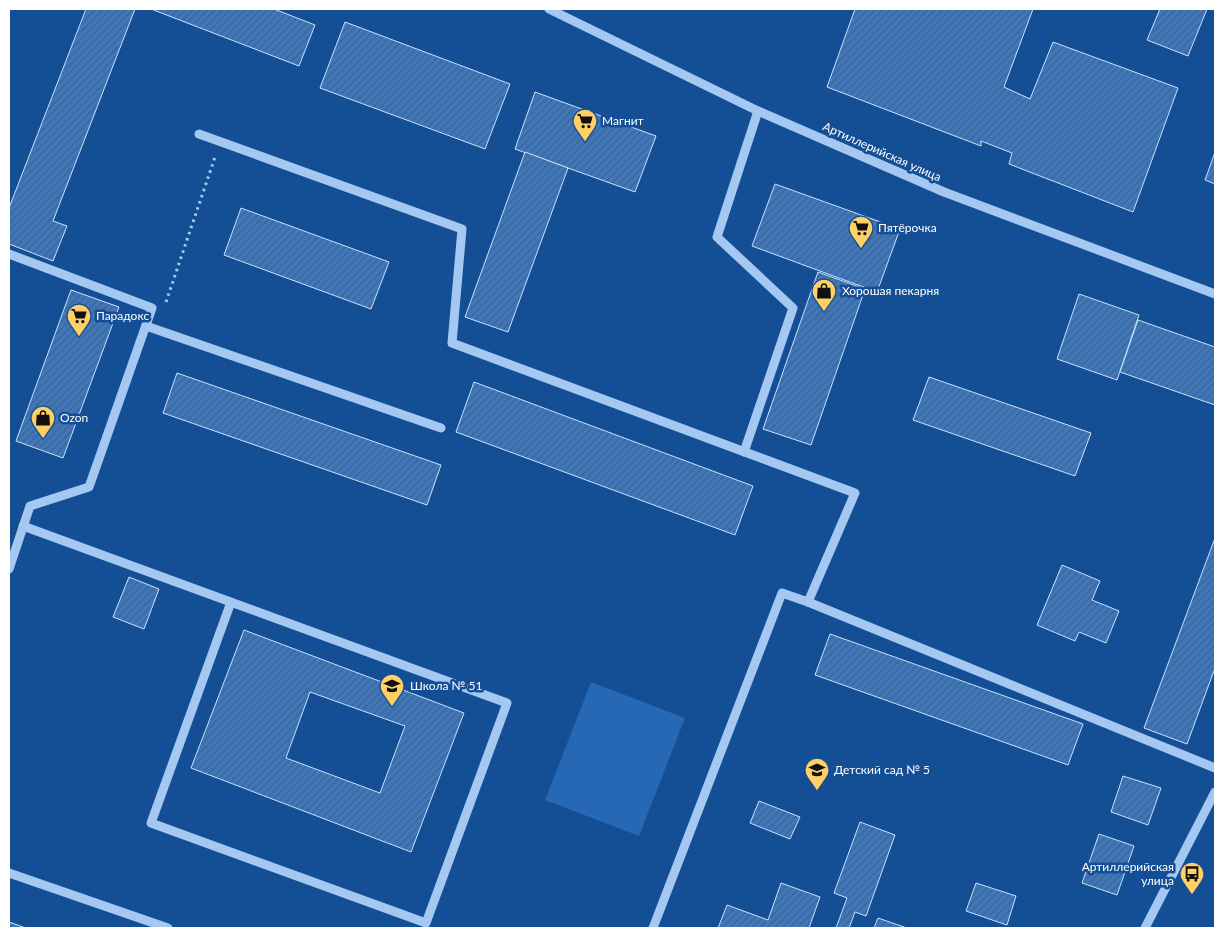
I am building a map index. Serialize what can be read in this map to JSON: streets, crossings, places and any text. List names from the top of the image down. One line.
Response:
{"streets":{"street":["Артиллерийская улица"]},"places":{"supermarket":["Магнит","Пятёрочка","Парадокс"],"shop":["Хорошая пекарня","Ozon"],"school or university":["Школа № 51","Детский сад № 5"],"bus stop":["Артиллерийская улица"]}}
